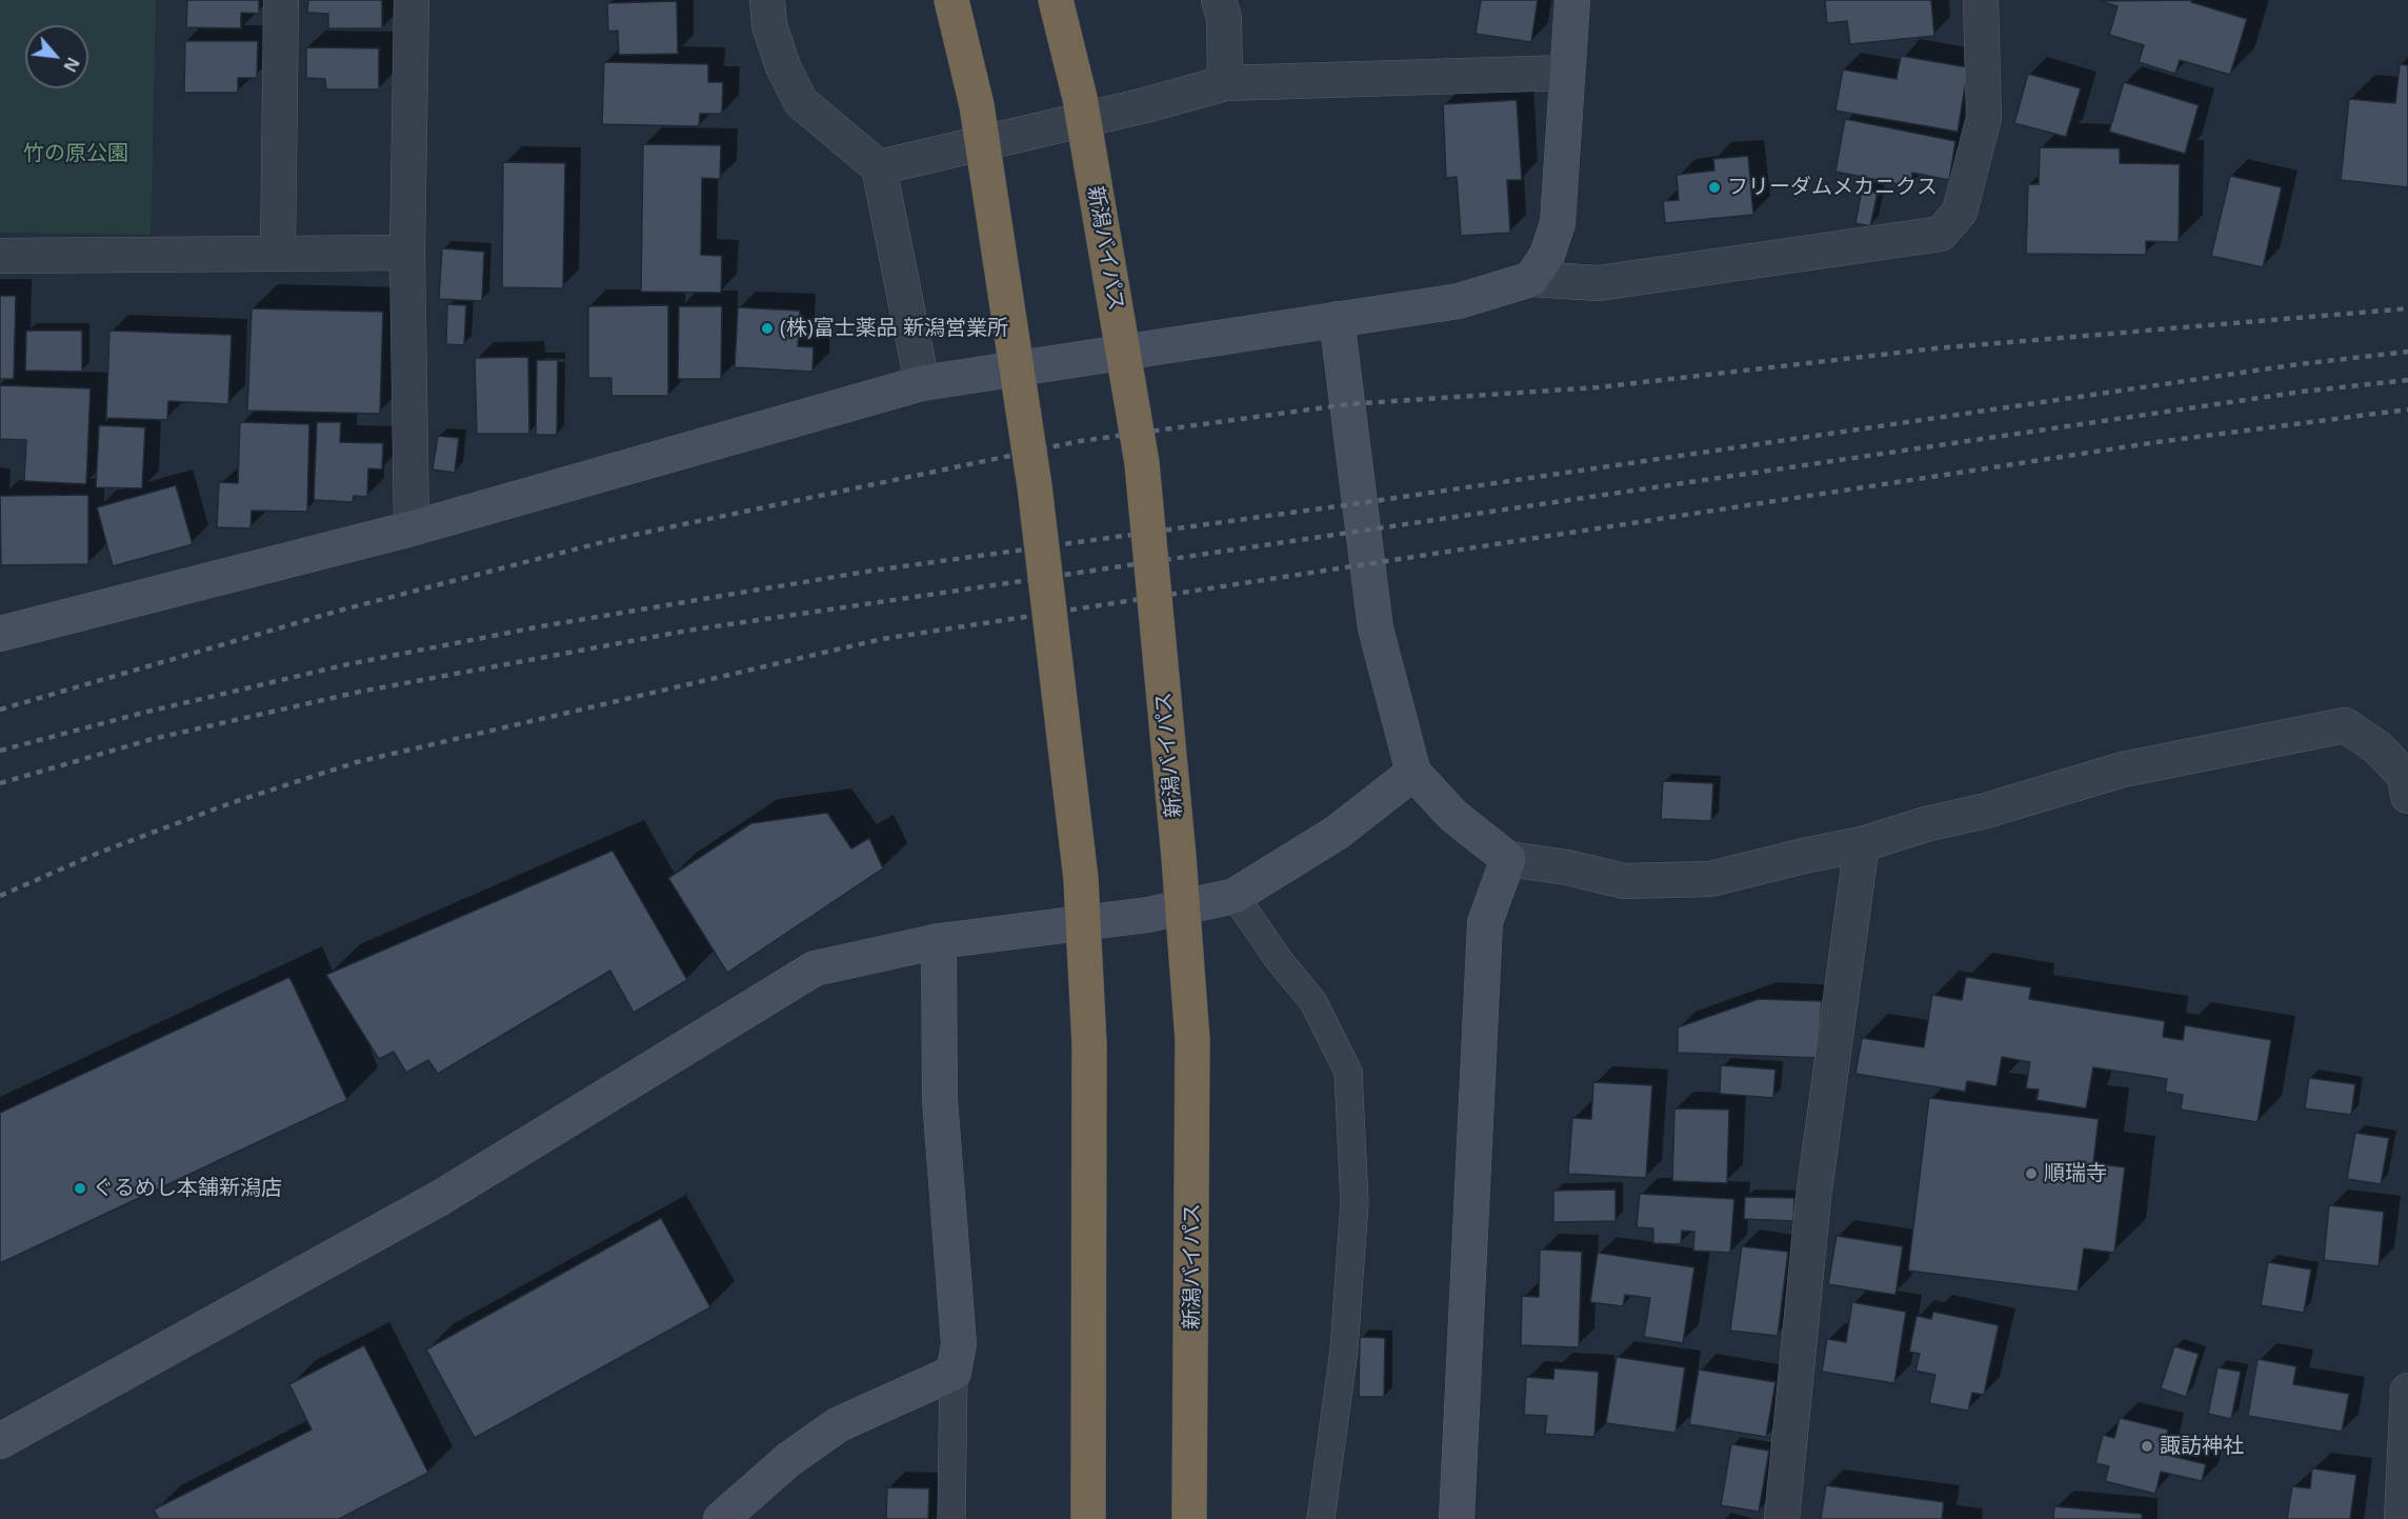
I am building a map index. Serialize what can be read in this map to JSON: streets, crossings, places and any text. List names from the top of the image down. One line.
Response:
{"streets":{"highway":["新潟バイパス"]},"parks":["竹の原公園"],"places":["フリーダムメカニクス","(株)富士薬品 新潟営業所","順瑞寺","ぐるめし本舗新潟店","諏訪神社"],"north":"bottom right"}
